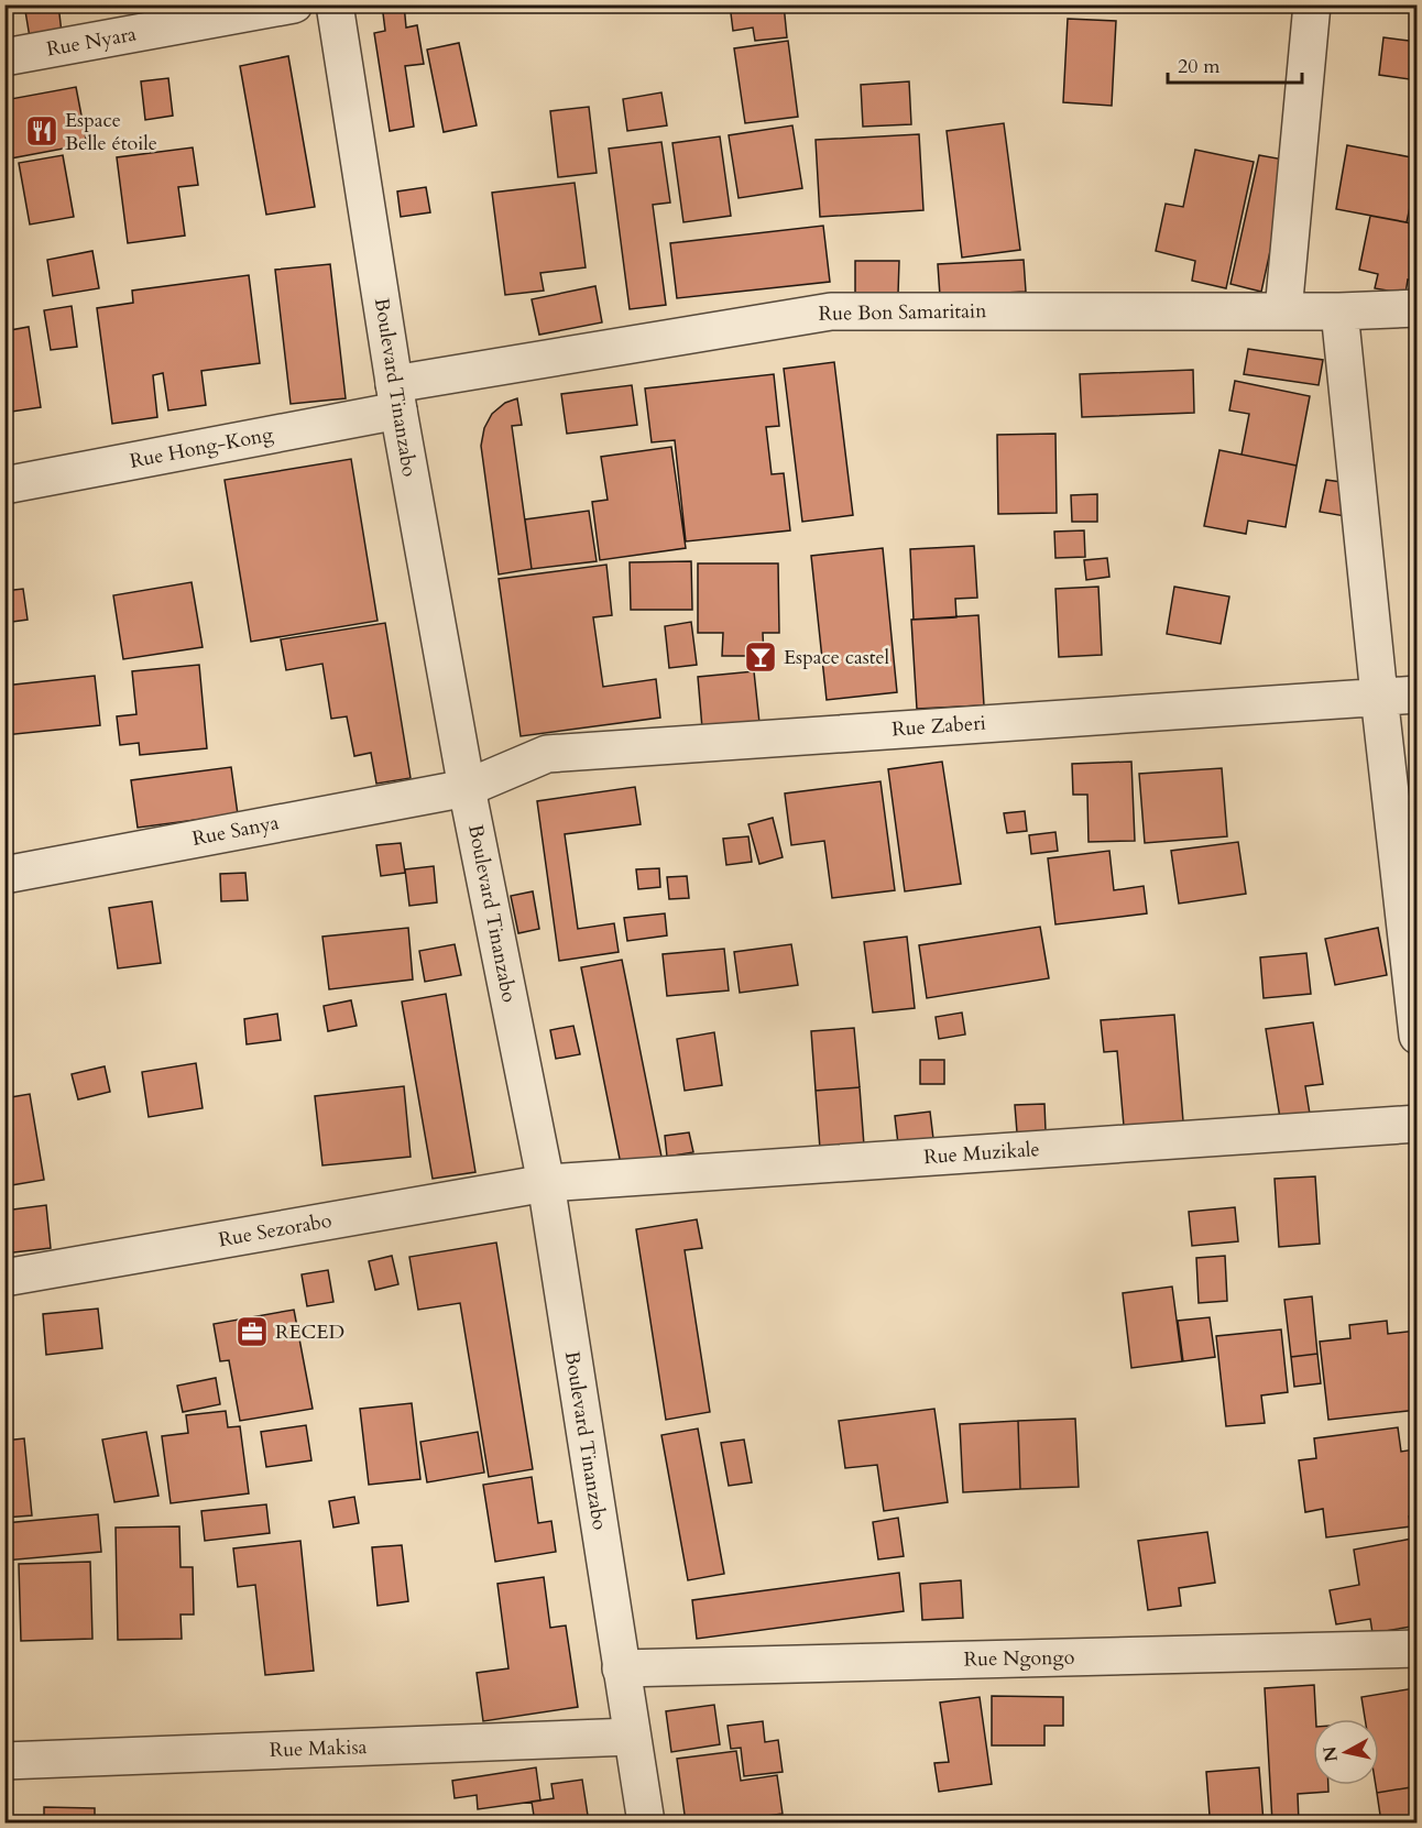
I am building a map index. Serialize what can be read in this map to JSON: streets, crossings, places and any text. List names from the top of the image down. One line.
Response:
{"streets":{"street":["Rue Nyara","Rue Bon Samaritain","Boulevard Tinanzabo","Rue Hong-Kong","Rue Zaberi","Rue Sanya","Rue Muzikale","Rue Sezorabo","Rue Ngongo","Rue Makisa"]},"crossings":[["Rue Bon Samaritain","Boulevard Tinanzabo"],["Rue Bon Samaritain","Rue Hong-Kong"],["Boulevard Tinanzabo","Rue Hong-Kong"],["Boulevard Tinanzabo","Rue Zaberi"],["Boulevard Tinanzabo","Rue Sanya"],["Boulevard Tinanzabo","Rue Muzikale"],["Boulevard Tinanzabo","Rue Sezorabo"],["Boulevard Tinanzabo","Rue Ngongo"],["Boulevard Tinanzabo","Rue Makisa"],["Rue Zaberi","Rue Sanya"],["Rue Muzikale","Rue Sezorabo"]],"places":{"restaurant":["Espace Belle étoile"],"bar":["Espace castel"],"office":["RECED"]},"scale_bar":"20 m","north":"left"}
